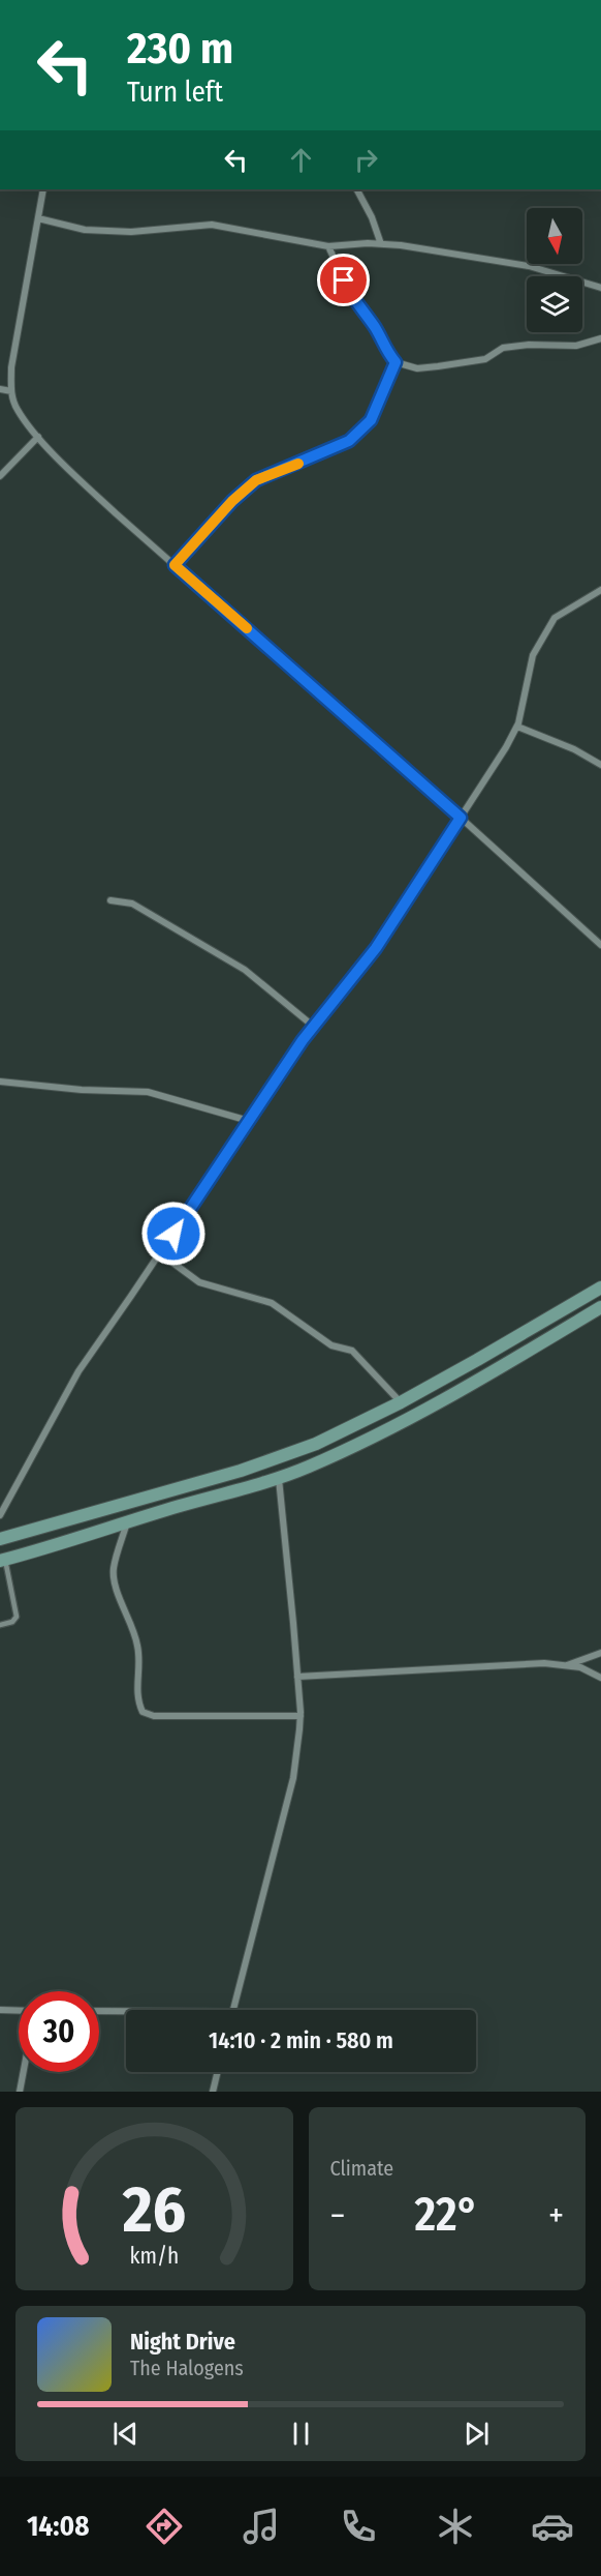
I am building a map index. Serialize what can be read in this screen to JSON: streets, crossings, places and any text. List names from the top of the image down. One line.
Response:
{"north":"bottom","page":{"turn":["230 m","Turn left"],"limit":"30","trip":"14:10 · 2 min · 580 m","tile":"Climate","heat":["−","22°","+"],"song":["Night Drive","The Halogens"],"tabs":"14:08","gauge":["26","km/h"]}}
